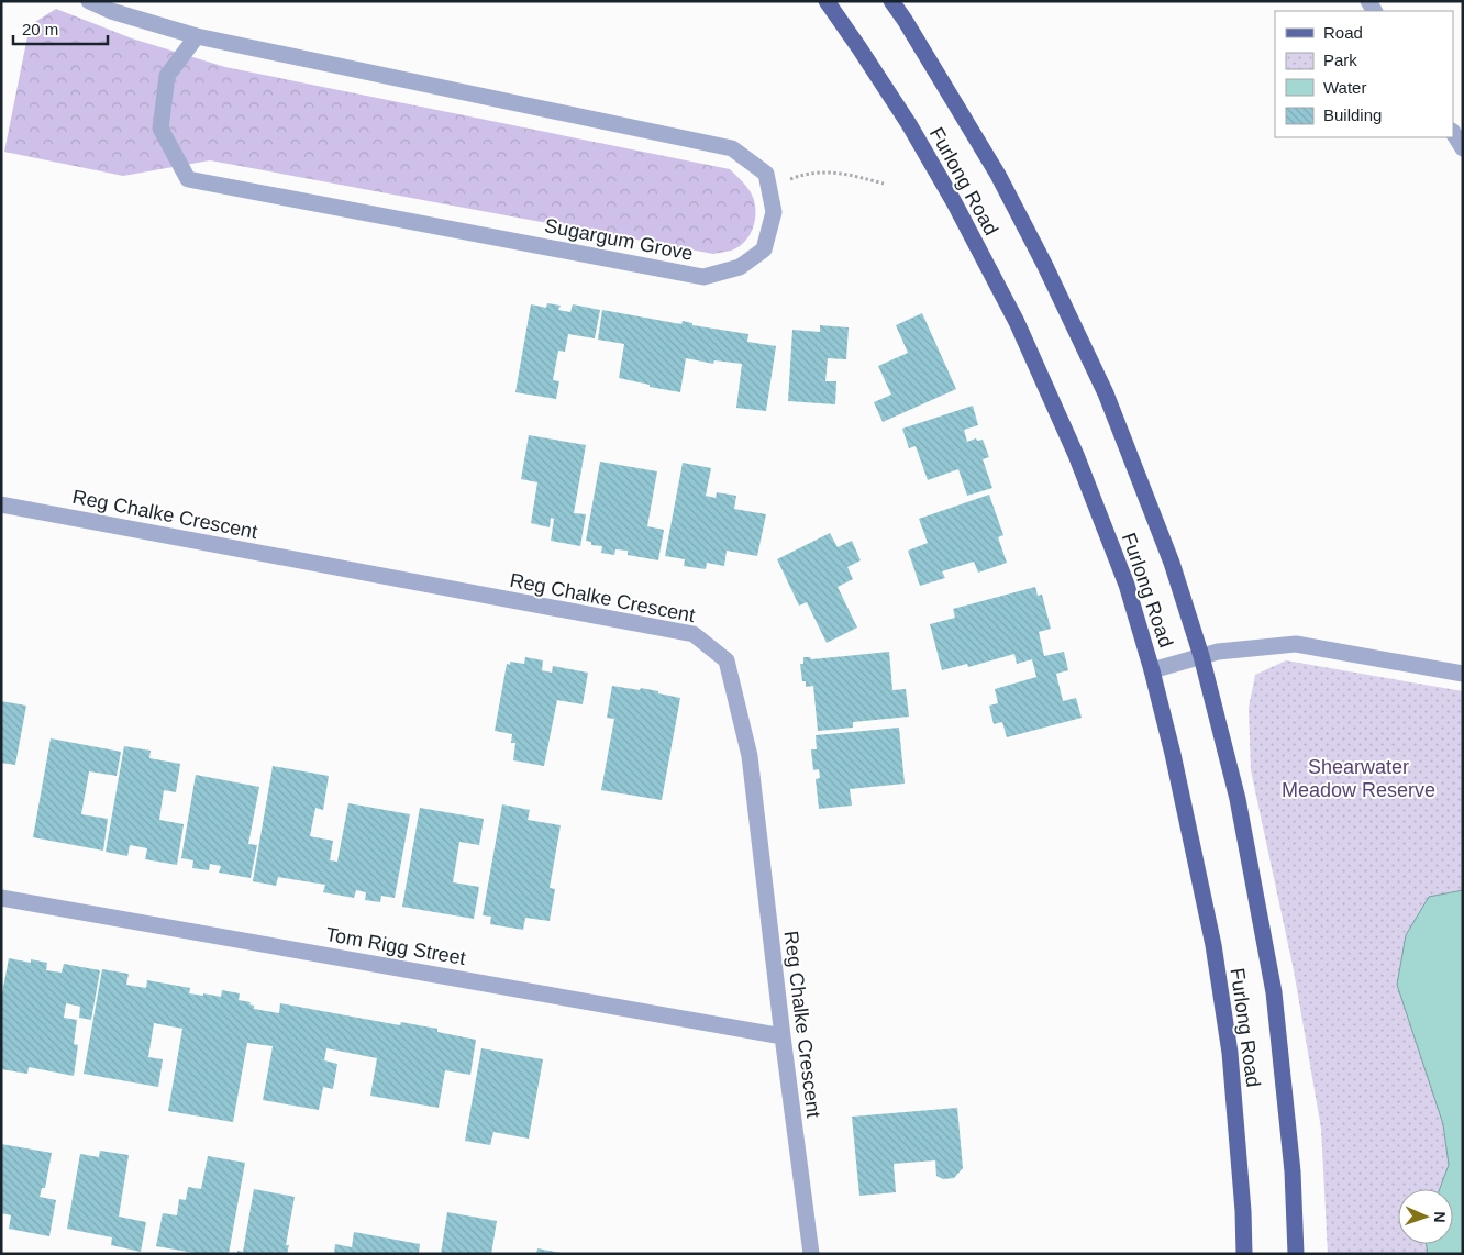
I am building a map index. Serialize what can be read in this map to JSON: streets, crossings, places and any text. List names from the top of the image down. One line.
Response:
{"streets":{"main road":["Furlong Road"],"street":["Sugargum Grove","Reg Chalke Crescent","Tom Rigg Street"]},"crossings":[["Reg Chalke Crescent","Tom Rigg Street"]],"parks":["Shearwater Meadow Reserve"],"legend":["Road","Park","Water","Building"],"scale_bar":"20 m","north":"right"}
